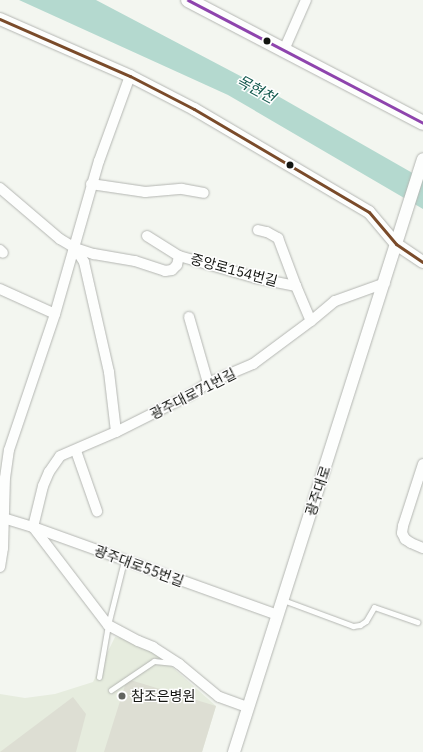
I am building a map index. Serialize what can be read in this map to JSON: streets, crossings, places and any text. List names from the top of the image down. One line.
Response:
{"streets":{"street":["중앙로154번길","광주대로71번길","광주대로","광주대로55번길"]},"crossings":[["중앙로154번길","광주대로71번길"],["광주대로71번길","광주대로"],["광주대로71번길","광주대로55번길"],["광주대로","광주대로55번길"]],"water":["목현천"],"places":["참조은병원"]}
